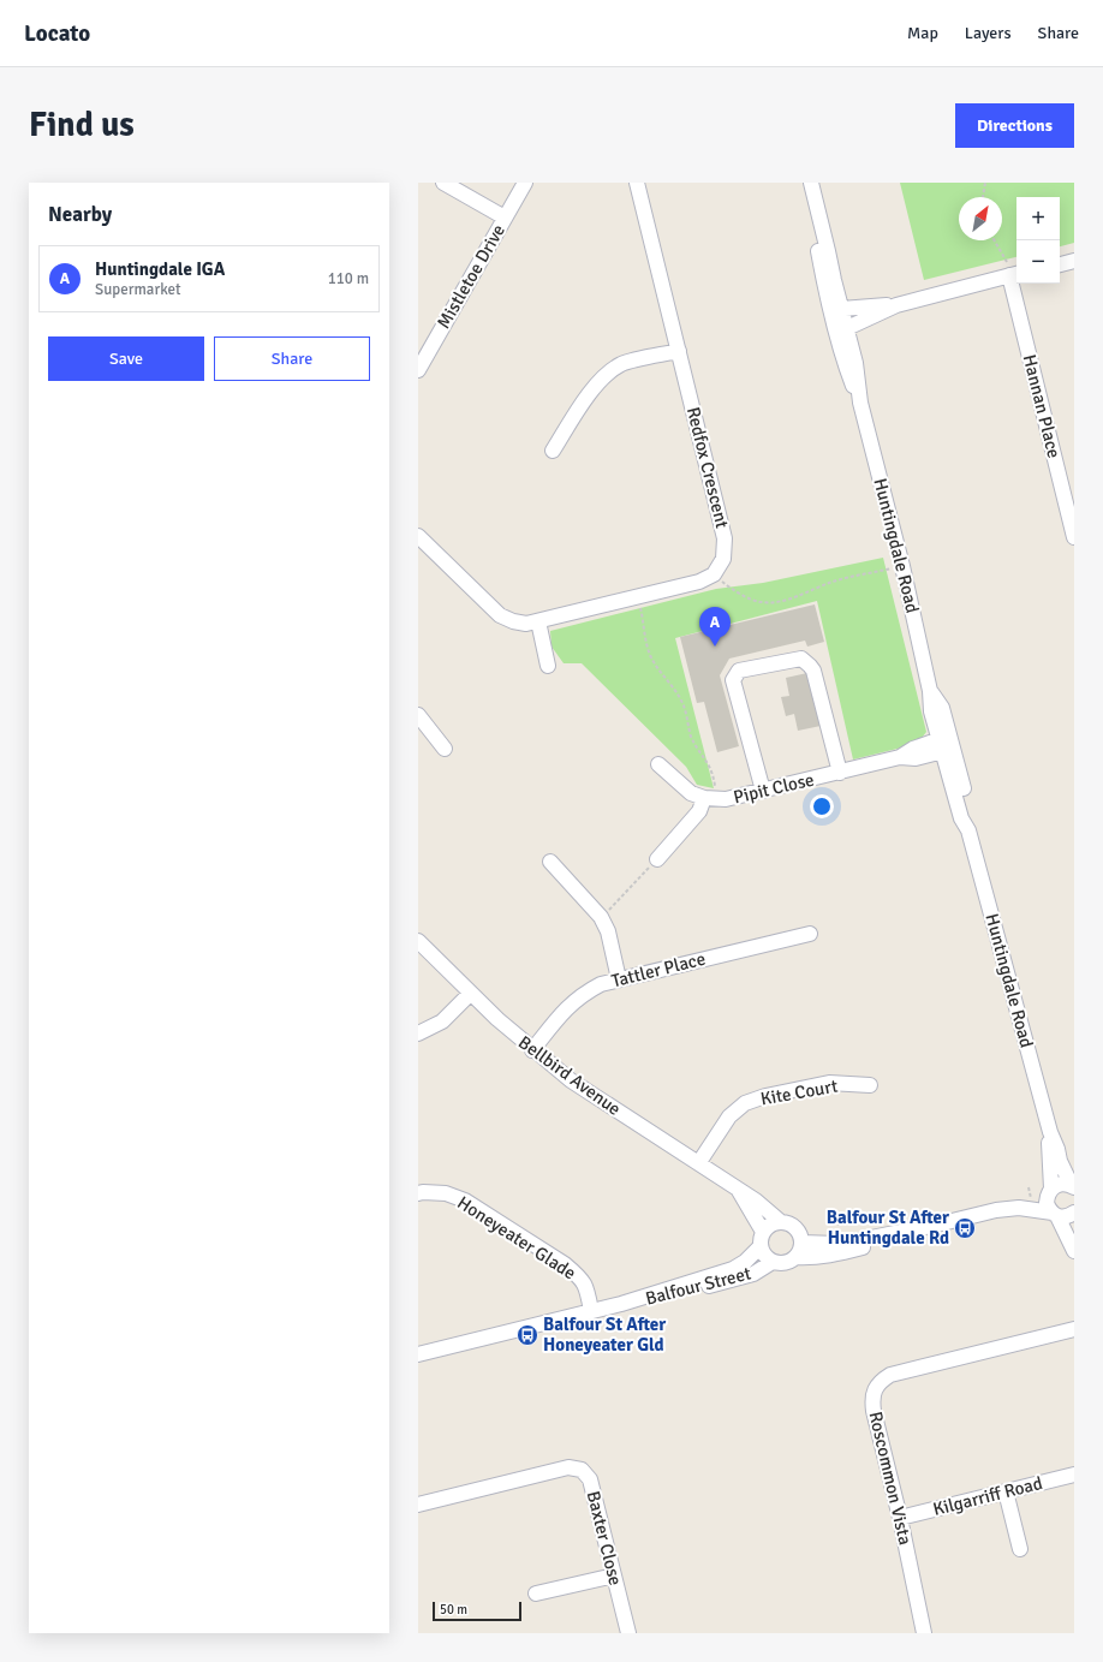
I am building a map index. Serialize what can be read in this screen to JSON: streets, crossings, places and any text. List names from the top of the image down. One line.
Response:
{"streets":{"street":["Mistletoe Drive","Hannan Place","Redfox Crescent","Huntingdale Road","Pipit Close","Tattler Place","Bellbird Avenue","Kite Court","Honeyeater Glade","Balfour Street","Roscommon Vista","Kilgarriff Road","Baxter Close"]},"crossings":[["Huntingdale Road","Pipit Close"],["Huntingdale Road","Balfour Street"],["Tattler Place","Bellbird Avenue"],["Bellbird Avenue","Kite Court"],["Bellbird Avenue","Balfour Street"],["Honeyeater Glade","Balfour Street"],["Roscommon Vista","Kilgarriff Road"]],"places":{"bus stop":["Balfour St After Huntingdale Rd","Balfour St After Honeyeater Gld"]},"scale_bar":"50 m","north":"top right","page":{"header":"Locato","nav":["Map","Layers","Share"],"buttons":["Directions",["Save","Share"]],"title":"Find us","heading":"Nearby","map_buttons":["+","−"],"list":[{"mark":"A","name":"Huntingdale IGA","note":"Supermarket","value":"110 m"}],"pins":"A","scale":"50 m"}}
